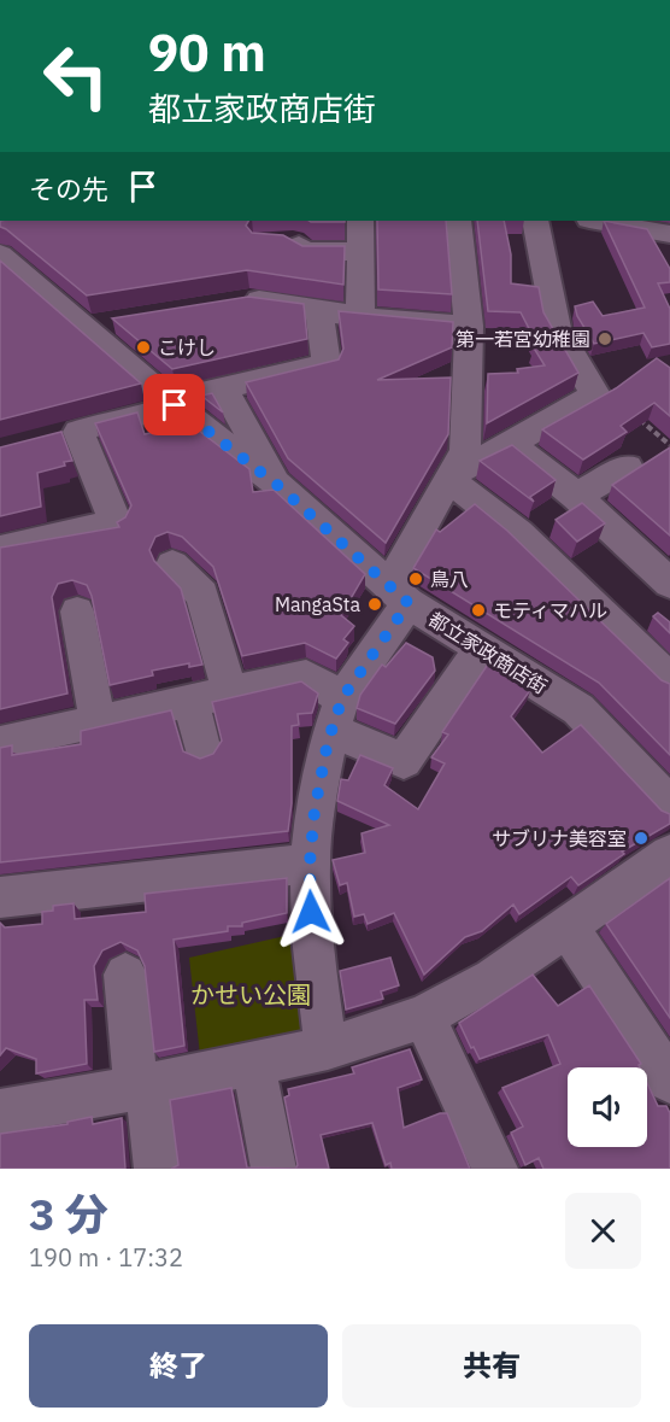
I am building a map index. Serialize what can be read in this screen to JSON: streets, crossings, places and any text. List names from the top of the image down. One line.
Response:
{"streets":{"street":["都立家政商店街"]},"parks":["かせい公園"],"places":["第一若宮幼稚園","こけし","鳥八","MangaSta","モティマハル","サブリナ美容室"],"page":{"turn":["90 m","都立家政商店街"],"then":"その先","heading":["3 分","190 m · 17:32"],"buttons":["終了","共有"]}}
